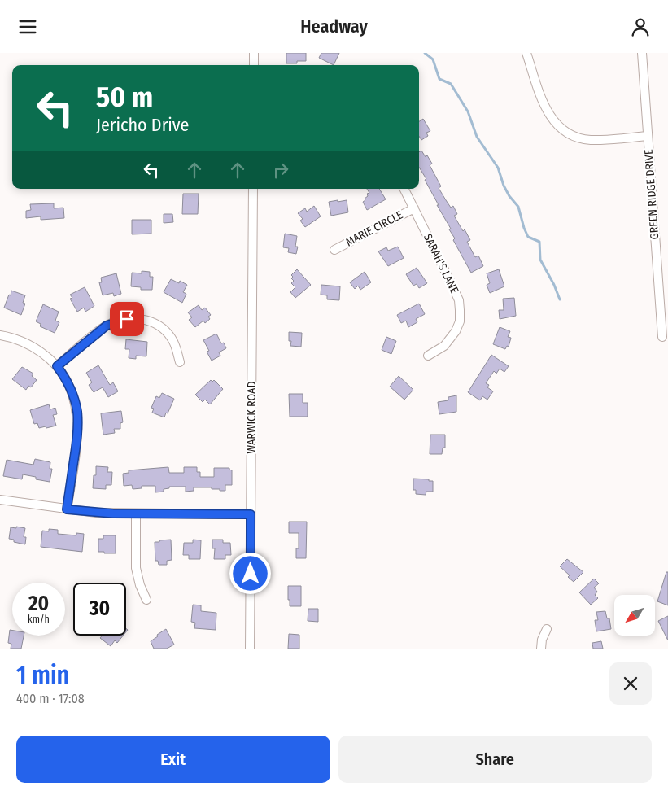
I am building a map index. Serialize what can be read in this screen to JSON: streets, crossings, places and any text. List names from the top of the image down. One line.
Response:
{"streets":{"street":["GREEN RIDGE DRIVE","MARIE CIRCLE","SARAH'S LANE","WARWICK ROAD"]},"crossings":[["MARIE CIRCLE","SARAH'S LANE"]],"north":"bottom left","page":{"header":"Headway","turn":["50 m","Jericho Drive"],"speed":"20 km/h","limit":"30","heading":["1 min","400 m · 17:08"],"buttons":["Exit","Share"]}}
